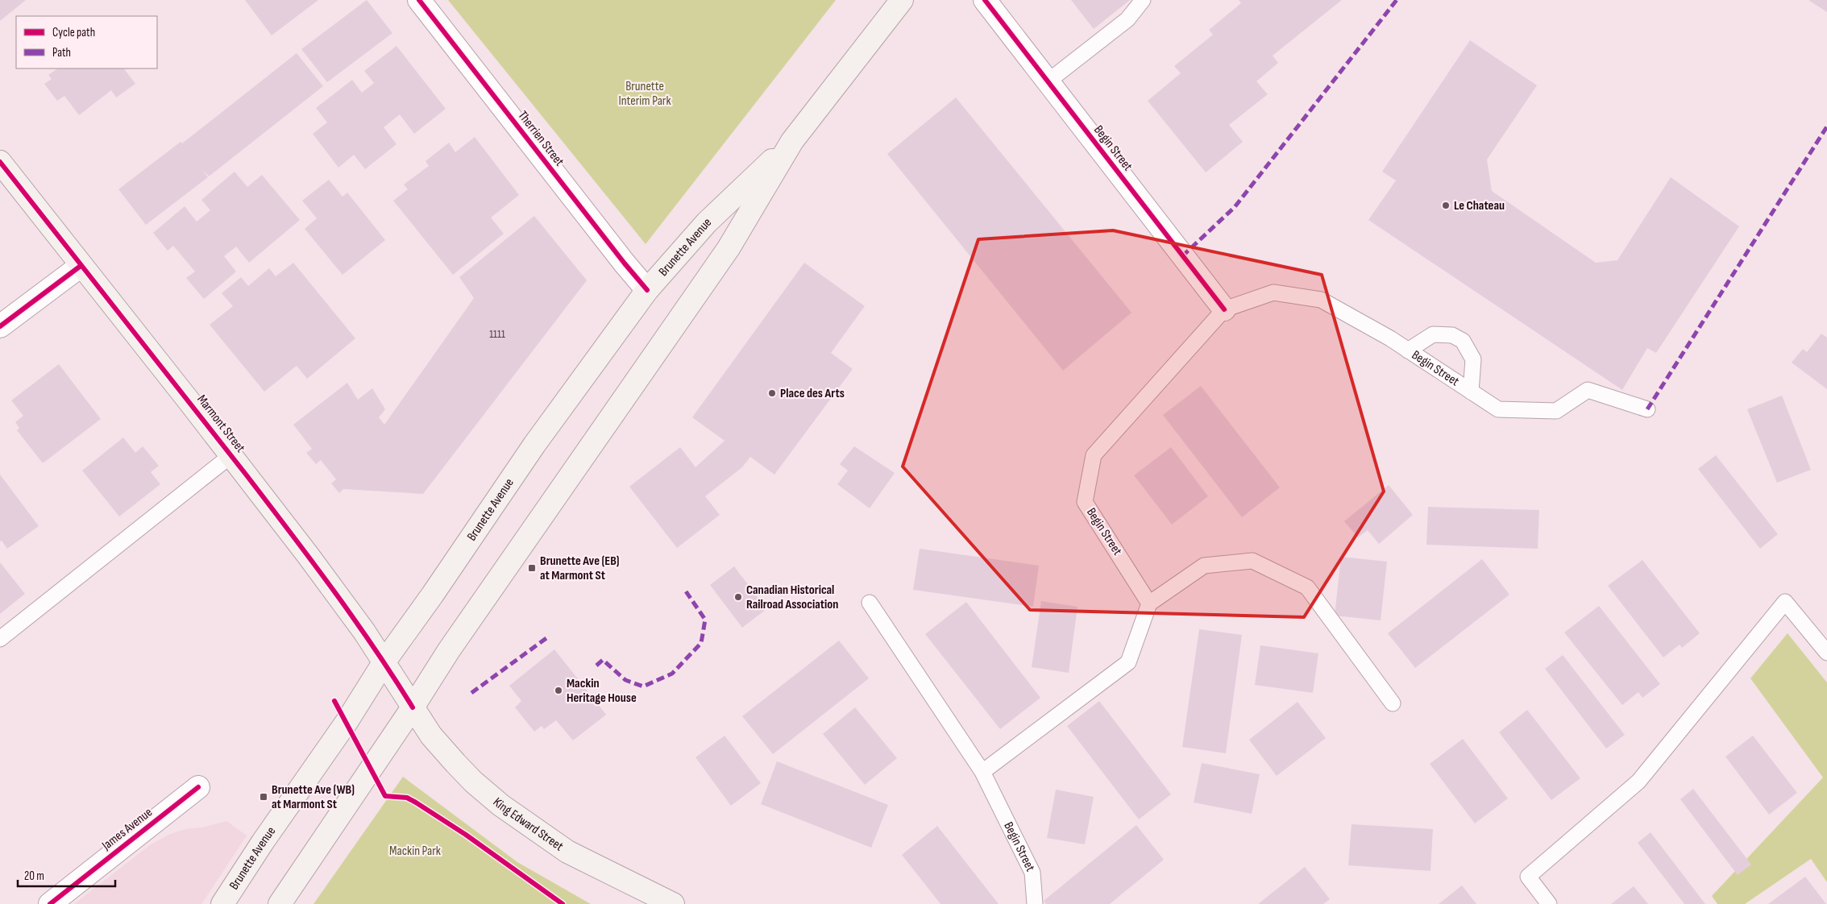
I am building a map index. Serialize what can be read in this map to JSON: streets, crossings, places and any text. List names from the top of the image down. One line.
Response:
{"streets":{"main road":["Brunette Avenue","Marmont Street","King Edward Street"],"street":["Therrien Street","Begin Street","James Avenue"]},"crossings":[["Therrien Street","Brunette Avenue"],["Brunette Avenue","Marmont Street"],["Brunette Avenue","King Edward Street"],["Marmont Street","King Edward Street"]],"parks":["Brunette Interim Park","Mackin Park"],"places":{"other":["Le Chateau","Place des Arts","Canadian Historical Railroad Association","Mackin Heritage House"],"transit":["Brunette Ave (EB) at Marmont St","Brunette Ave (WB) at Marmont St"]},"house_numbers":["1111"],"legend":["Cycle path","Path"],"scale_bar":"20 m"}
